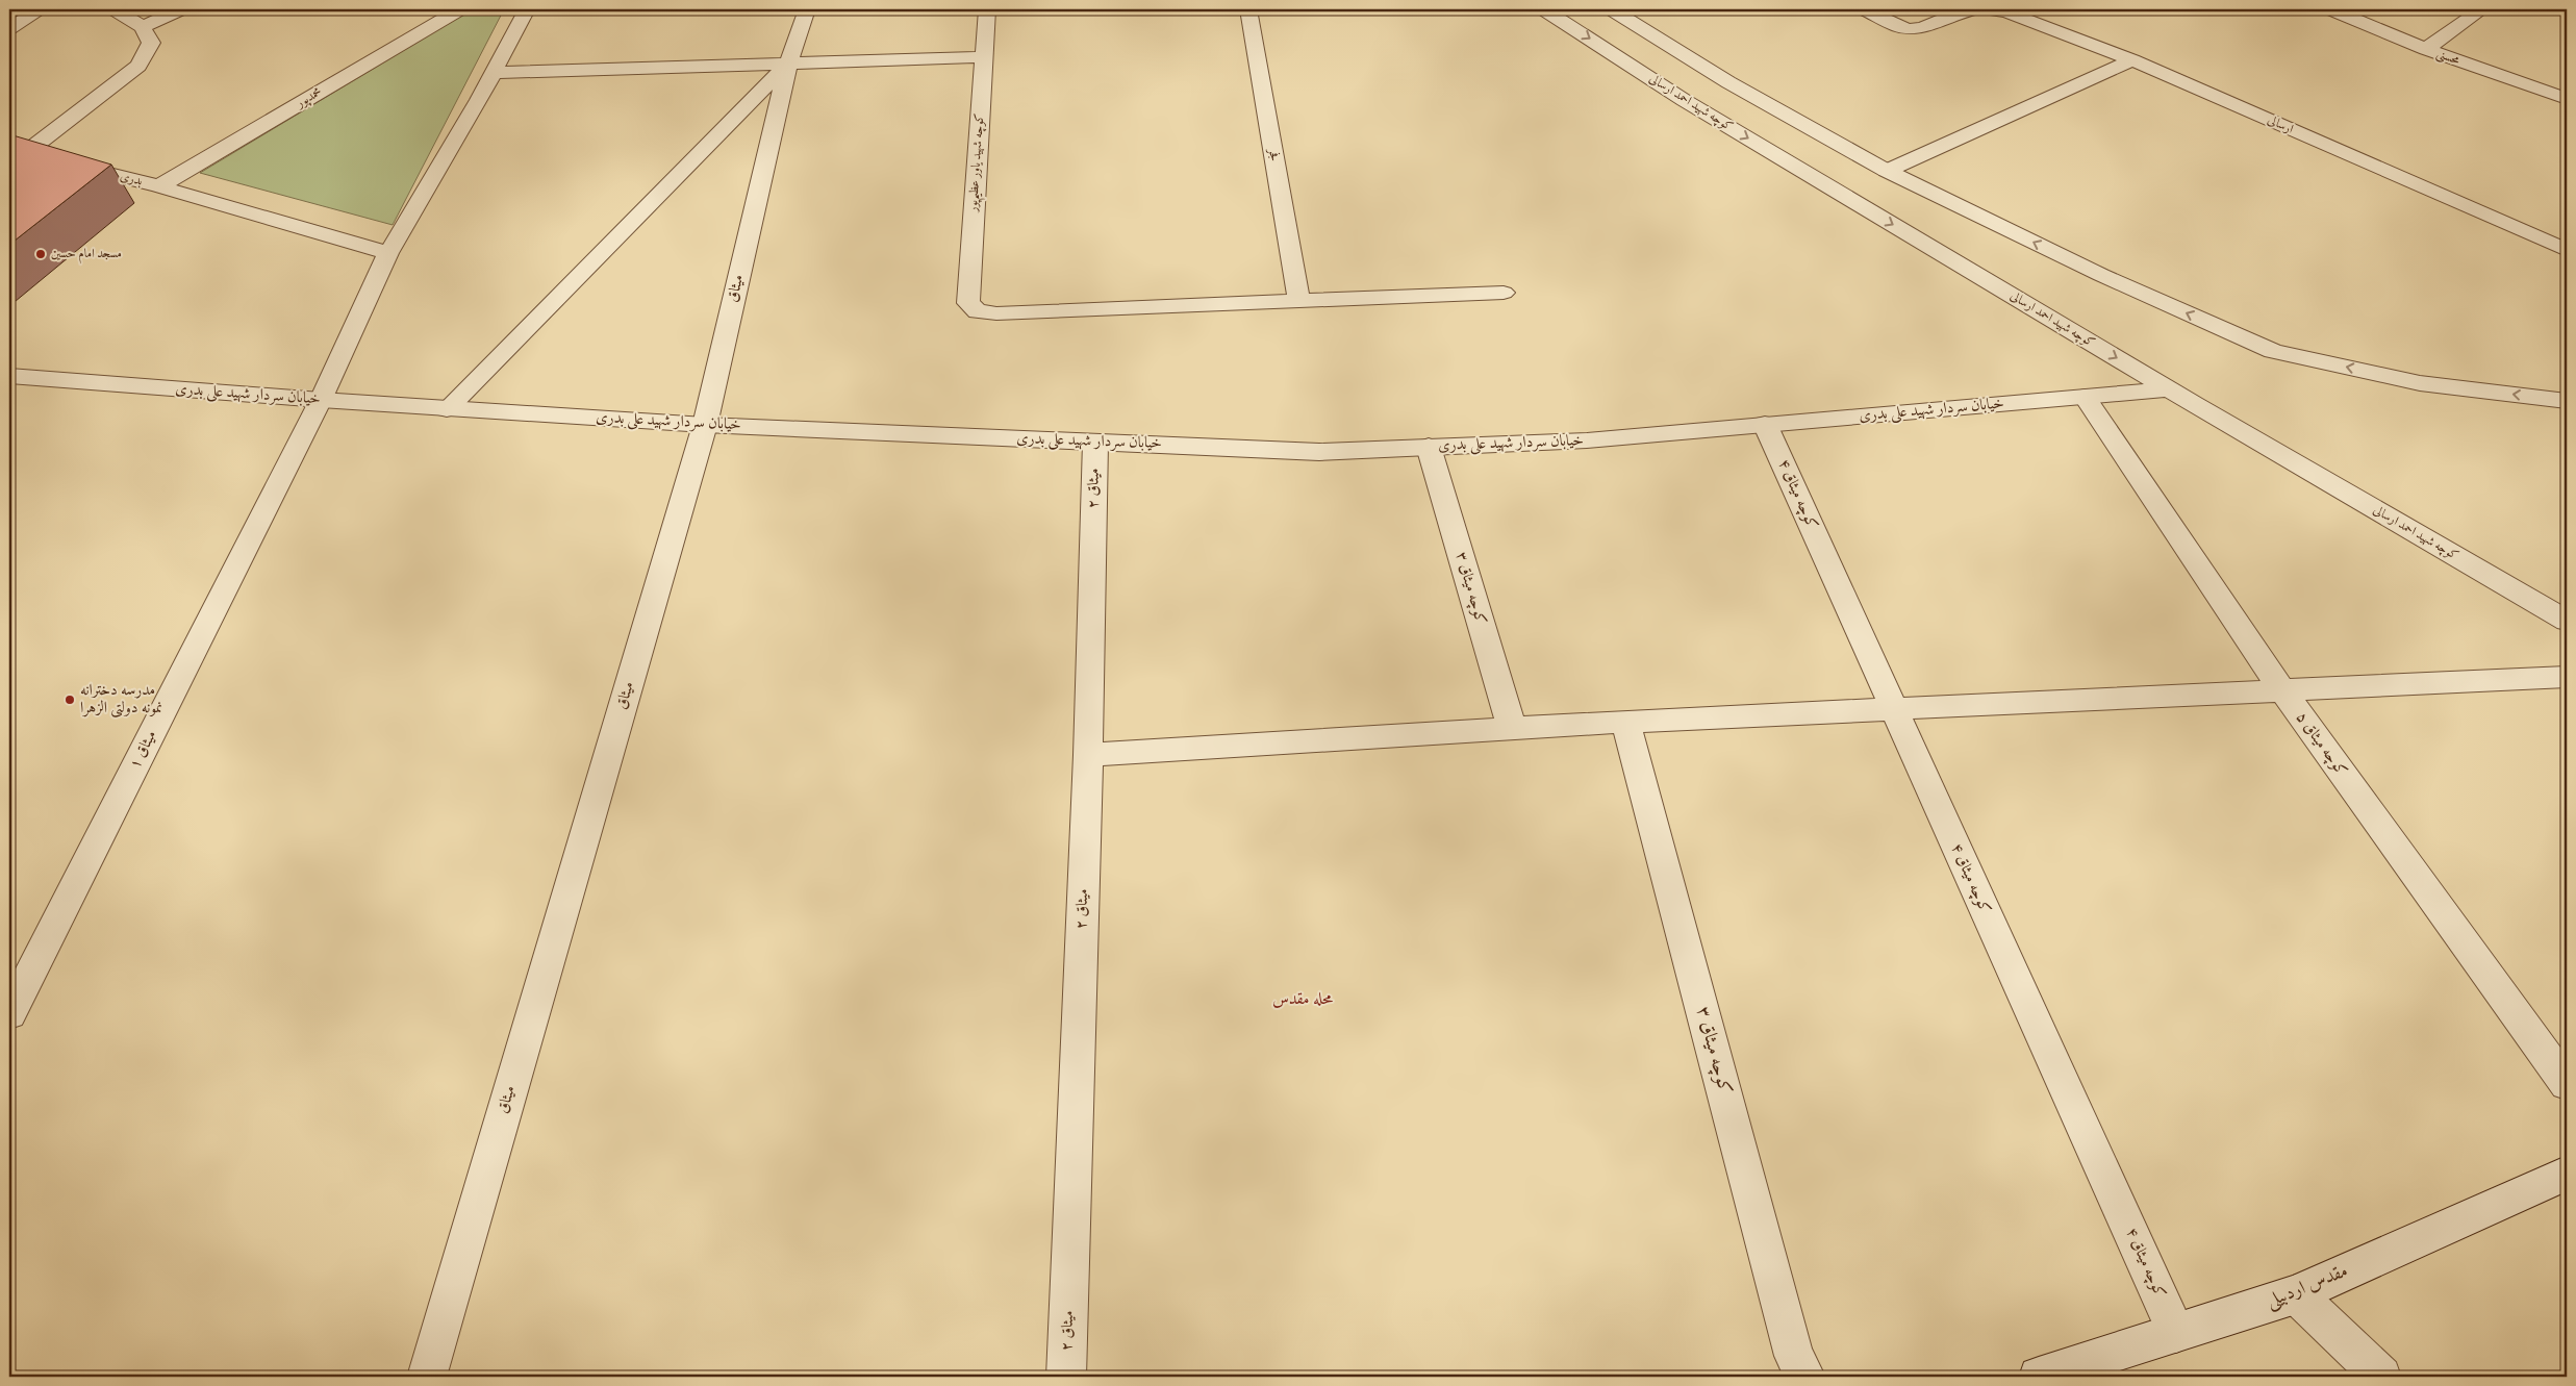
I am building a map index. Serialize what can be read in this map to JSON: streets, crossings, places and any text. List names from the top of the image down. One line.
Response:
{"streets":{"street":["محسنی","محمدپور","کوچه شهید احمد ارسالی","ارسالی","فجر","کوچه شهید یاور عظیم‌پور","بدری","میثاق","خیابان سردار شهید علی بدری","میثاق ۲","کوچه میثاق ۴","کوچه میثاق ۳","کوچه میثاق ۵","میثاق ۱","مقدس اردبیلی"]},"crossings":[["محمدپور","بدری"],["کوچه شهید احمد ارسالی","خیابان سردار شهید علی بدری"],["فجر","کوچه شهید یاور عظیم‌پور"],["میثاق","خیابان سردار شهید علی بدری"],["خیابان سردار شهید علی بدری","میثاق ۲"],["خیابان سردار شهید علی بدری","کوچه میثاق ۴"],["خیابان سردار شهید علی بدری","کوچه میثاق ۳"],["خیابان سردار شهید علی بدری","کوچه میثاق ۵"],["خیابان سردار شهید علی بدری","میثاق ۱"],["کوچه میثاق ۴","مقدس اردبیلی"]],"districts":["محله مقدس"],"places":["مسجد امام حسین","مدرسه دخترانه نمونه دولتی الزهرا"]}
